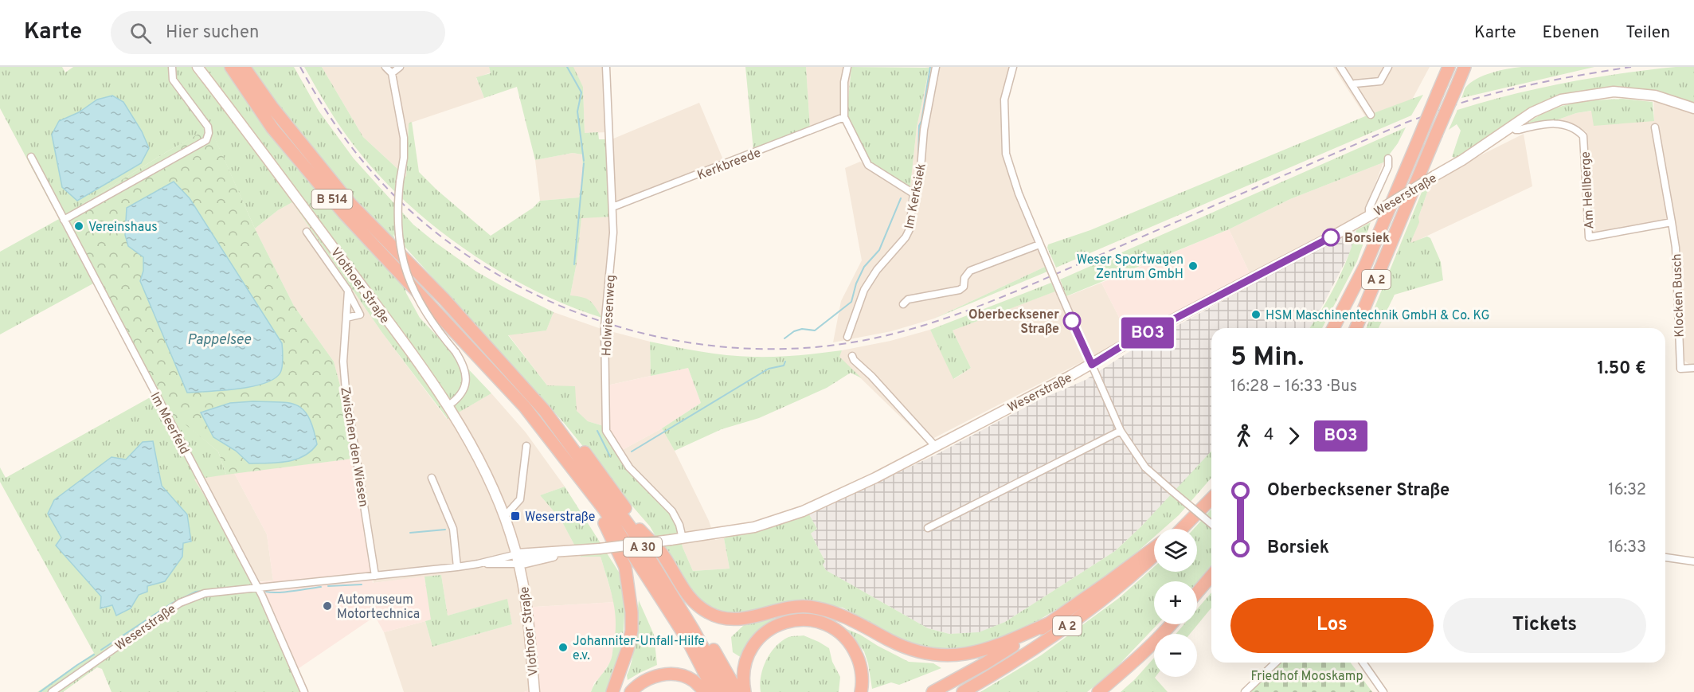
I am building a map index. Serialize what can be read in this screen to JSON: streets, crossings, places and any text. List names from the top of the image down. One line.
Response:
{"streets":{"highway":["B 514","A 2","A 30"],"street":["Kerkbreede","Am Hellberge","Weserstraße","Im Kerksiek","Vlothoer Straße","Klocken Busch","Holwiesenweg","Im Meerfeld","Zwischen den Wiesen"]},"crossings":[["Kerkbreede","Holwiesenweg"],["Am Hellberge","Weserstraße"],["Am Hellberge","Klocken Busch"],["Weserstraße","Vlothoer Straße"],["Weserstraße","Holwiesenweg"],["Weserstraße","Im Meerfeld"],["Weserstraße","Zwischen den Wiesen"],["B 514","A 30"]],"water":["Pappelsee"],"parks":["Friedhof Mooskamp"],"places":{"other":["Vereinshaus","Borsiek","Weser Sportwagen Zentrum GmbH","HSM Maschinentechnik GmbH & Co. KG","Oberbecksener Straße","Automuseum Motortechnica","Johanniter-Unfall-Hilfe e.v."],"transit":["Weserstraße"]},"lines":["bus line BO3"],"page":{"header":"Karte","search":"Hier suchen","nav":["Karte","Ebenen","Teilen"],"on_map":"BO3","heading":["5 Min.","16:28 – 16:33 · Bus","1.50 €"],"legs":["4","BO3"],"list":[{"name":"Oberbecksener Straße","value":"16:32"},{"name":"Borsiek","value":"16:33"}],"map_buttons":["+","−"],"buttons":["Los","Tickets"]}}
